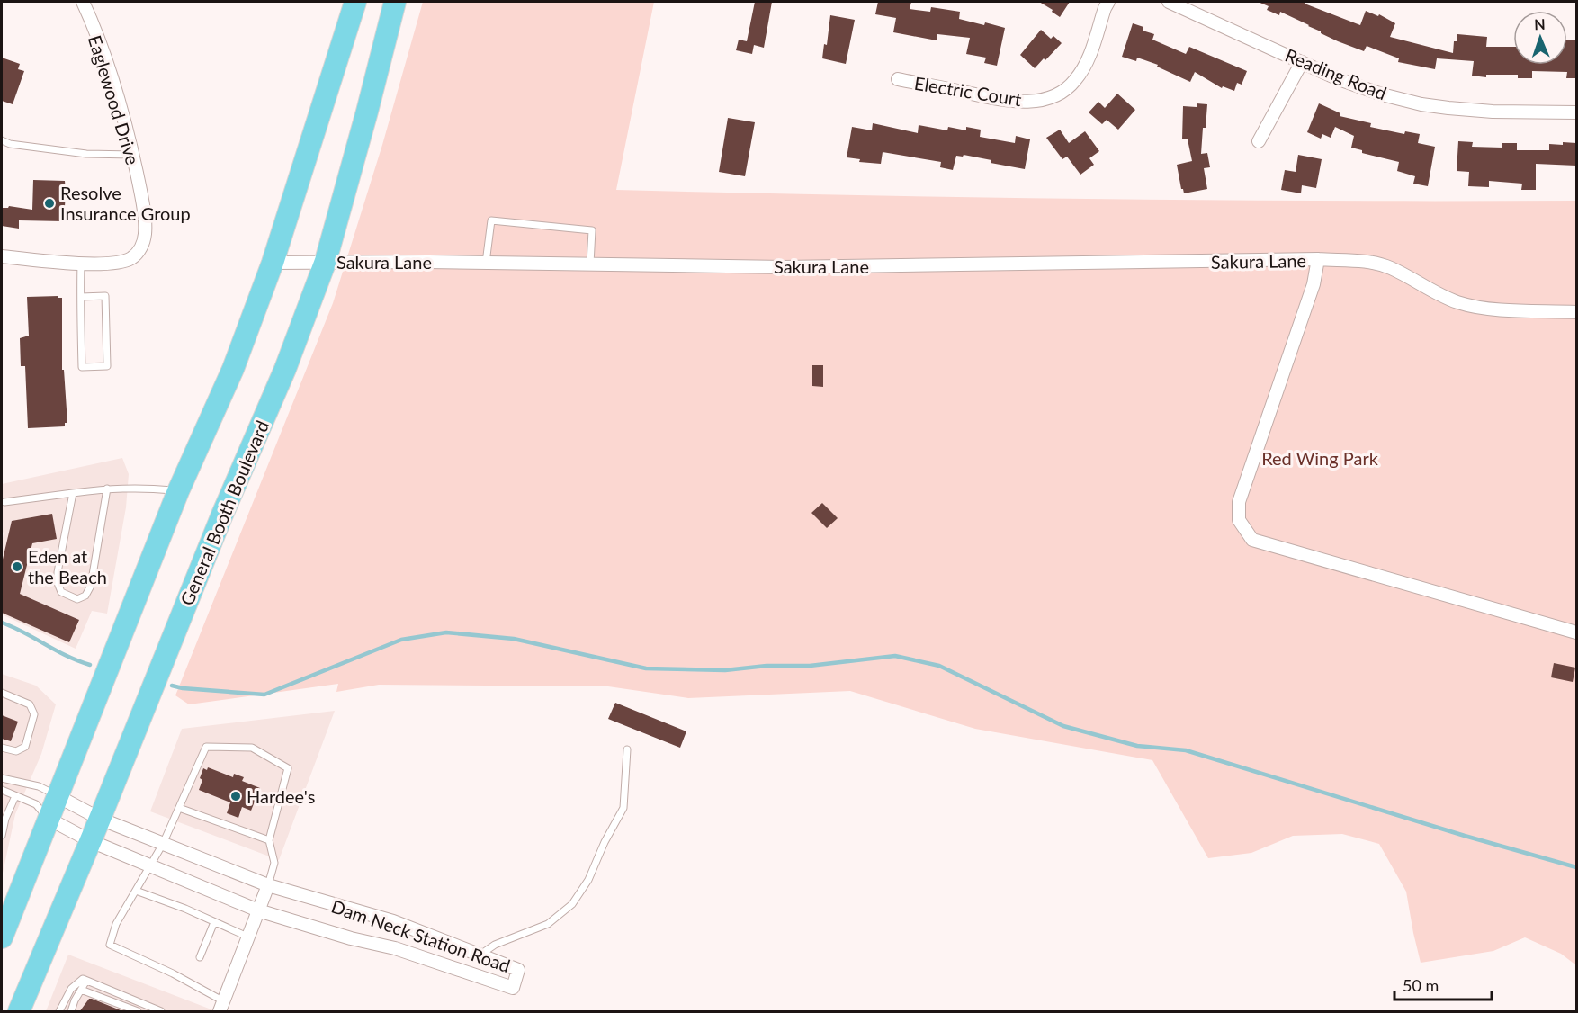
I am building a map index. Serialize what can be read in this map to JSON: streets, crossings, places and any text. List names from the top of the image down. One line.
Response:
{"streets":{"highway":["General Booth Boulevard"],"street":["Reading Road","Electric Court","Eaglewood Drive","Sakura Lane","Dam Neck Station Road"]},"crossings":[["Sakura Lane","General Booth Boulevard"],["General Booth Boulevard","Dam Neck Station Road"]],"parks":["Red Wing Park"],"places":["Resolve Insurance Group","Eden at the Beach","Hardee's"],"scale_bar":"50 m","north":"top"}
